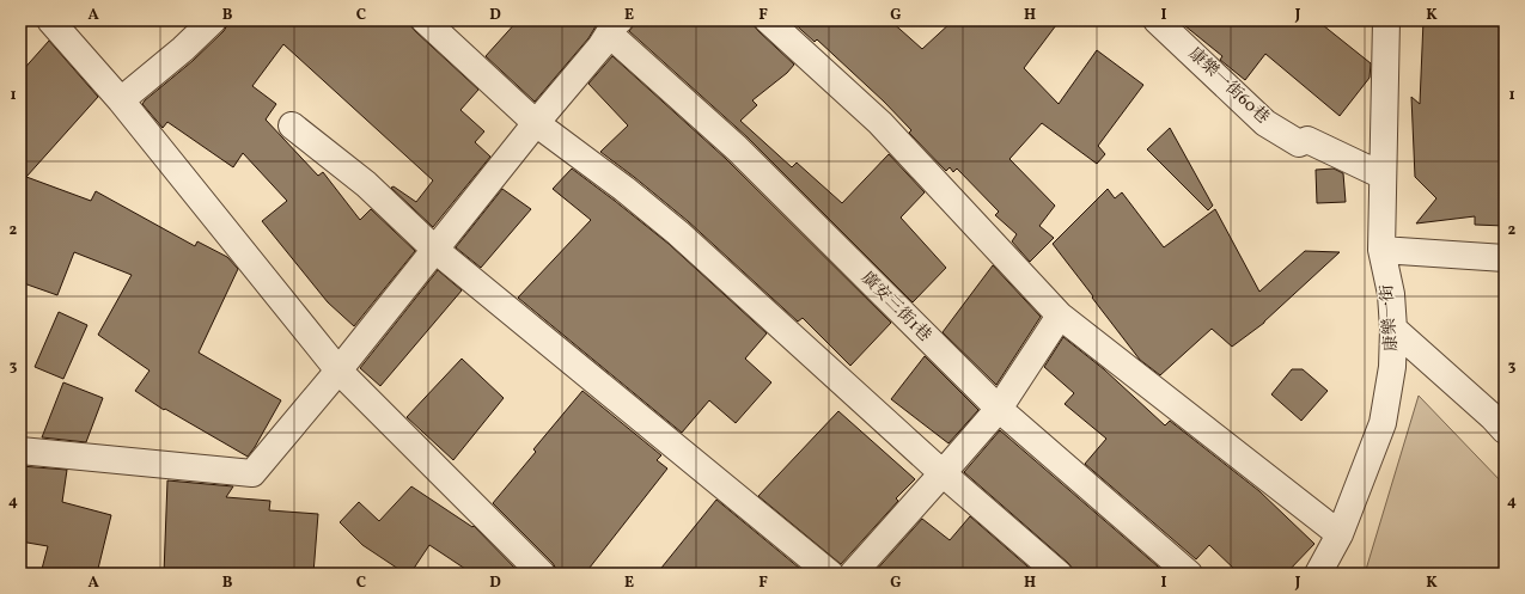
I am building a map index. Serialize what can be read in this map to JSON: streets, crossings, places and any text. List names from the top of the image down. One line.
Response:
{"streets":{"street":["康樂一街60巷","廣安三街1巷","康樂一街"]},"crossings":[["康樂一街60巷","康樂一街"]],"grid":{"columns":["A","B","C","D","E","F","G","H","I","J","K"],"rows":["1","2","3","4"]}}
